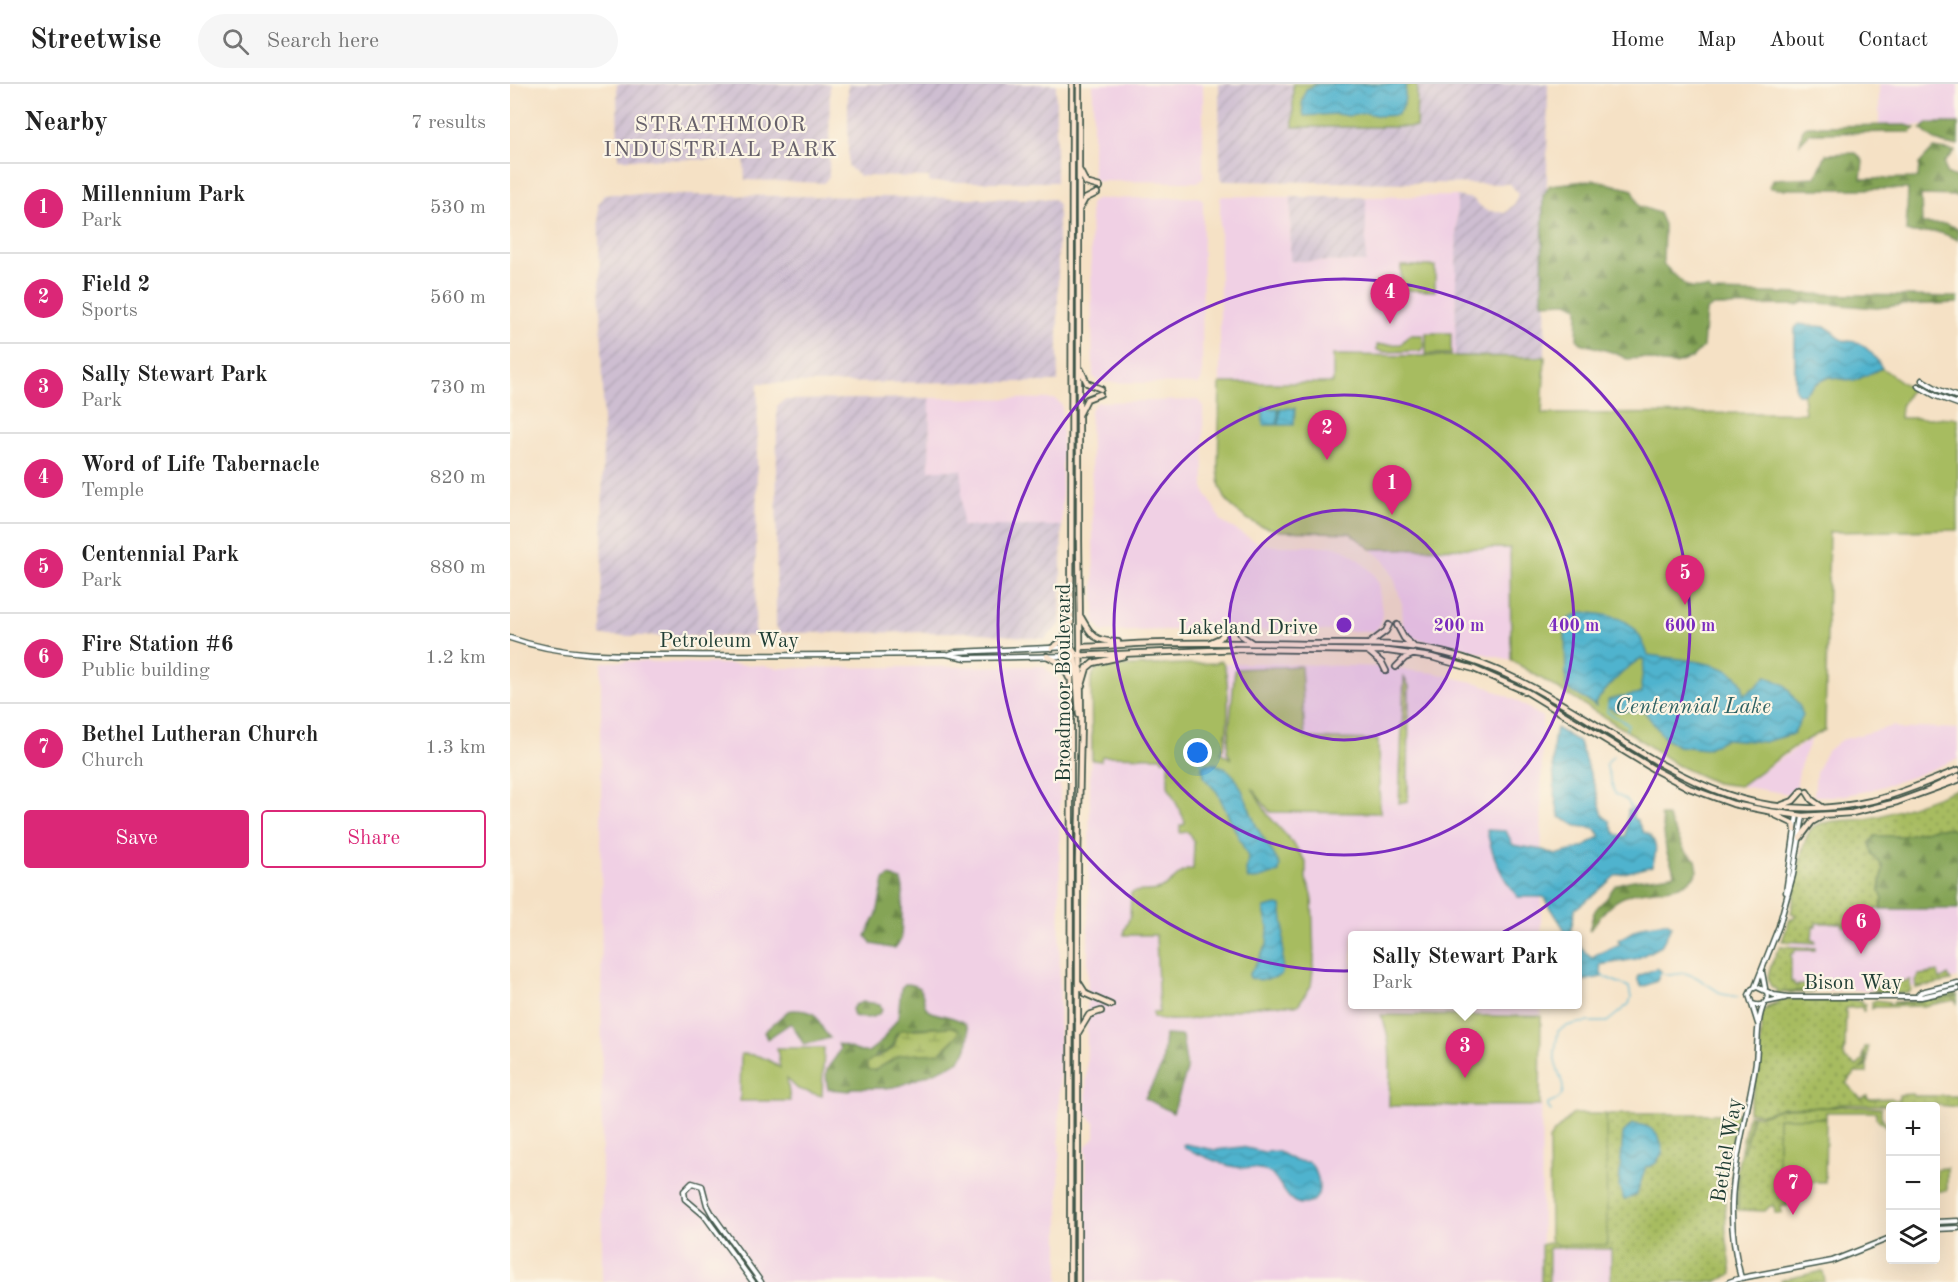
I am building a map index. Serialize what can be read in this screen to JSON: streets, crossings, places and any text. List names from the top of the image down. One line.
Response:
{"streets":{"main road":["Lakeland Drive","Broadmoor Boulevard"],"street":["Petroleum Way","Bison Way","Bethel Way"]},"crossings":[["Lakeland Drive","Petroleum Way"],["Lakeland Drive","Broadmoor Boulevard"],["Petroleum Way","Broadmoor Boulevard"],["Bison Way","Bethel Way"]],"districts":["STRATHMOOR INDUSTRIAL PARK"],"water":["Centennial Lake"],"page":{"header":"Streetwise","search":"Search here","nav":["Home","Map","About","Contact"],"heading":["Nearby","7 results"],"list":[{"mark":"1","name":"Millennium Park","note":"Park","value":"530 m"},{"mark":"2","name":"Field 2","note":"Sports","value":"560 m"},{"mark":"3","name":"Sally Stewart Park","note":"Park","value":"730 m"},{"mark":"4","name":"Word of Life Tabernacle","note":"Temple","value":"820 m"},{"mark":"5","name":"Centennial Park","note":"Park","value":"880 m"},{"mark":"6","name":"Fire Station #6","note":"Public building","value":"1.2 km"},{"mark":"7","name":"Bethel Lutheran Church","note":"Church","value":"1.3 km"}],"pins":["4","2","1","5","6","3","7"],"buttons":["Save","Share"],"popup":["Sally Stewart Park","Park"],"map_buttons":["+","−"]},"rings":["200 m","400 m","600 m"]}
